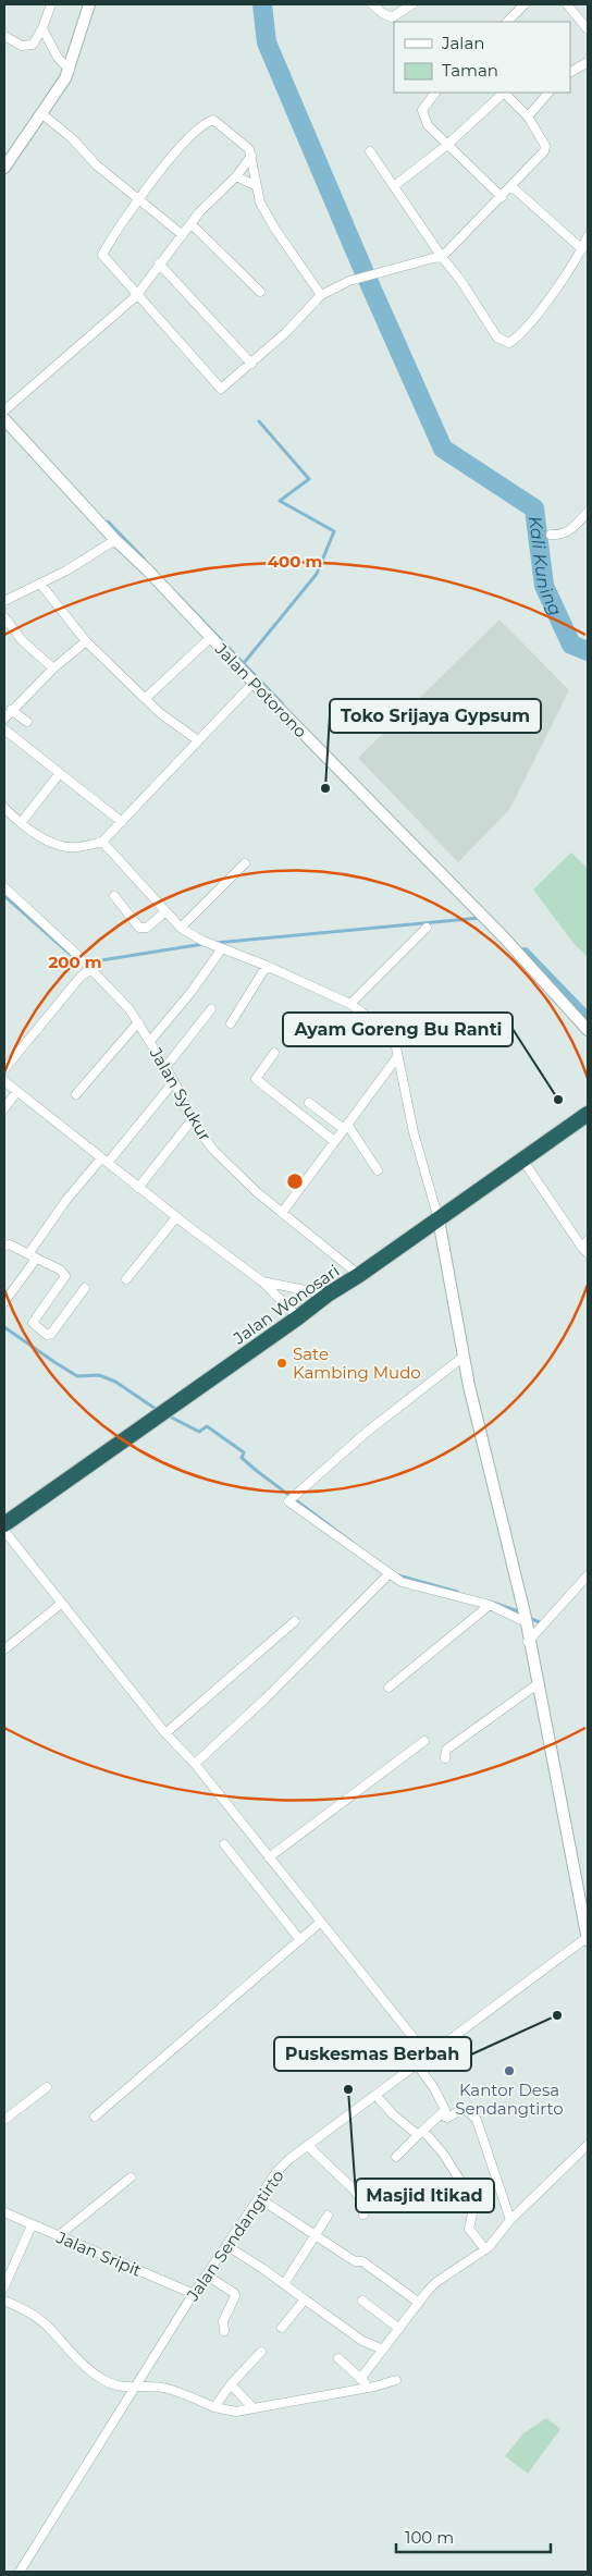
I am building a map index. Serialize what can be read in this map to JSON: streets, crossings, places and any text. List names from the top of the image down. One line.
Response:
{"streets":{"highway":["Jalan Wonosari"],"street":["Jalan Potorono","Jalan Syukur","Jalan Sendangtirto","Jalan Sripit"]},"crossings":[["Jalan Syukur","Jalan Wonosari"],["Jalan Sendangtirto","Jalan Sripit"]],"water":["Kali Kuning"],"places":["Toko Srijaya Gypsum","Ayam Goreng Bu Ranti","Sate Kambing Mudo","Puskesmas Berbah","Kantor Desa Sendangtirto","Masjid Itikad"],"legend":["Jalan","Taman"],"scale_bar":"100 m","rings":["400 m","200 m"]}
